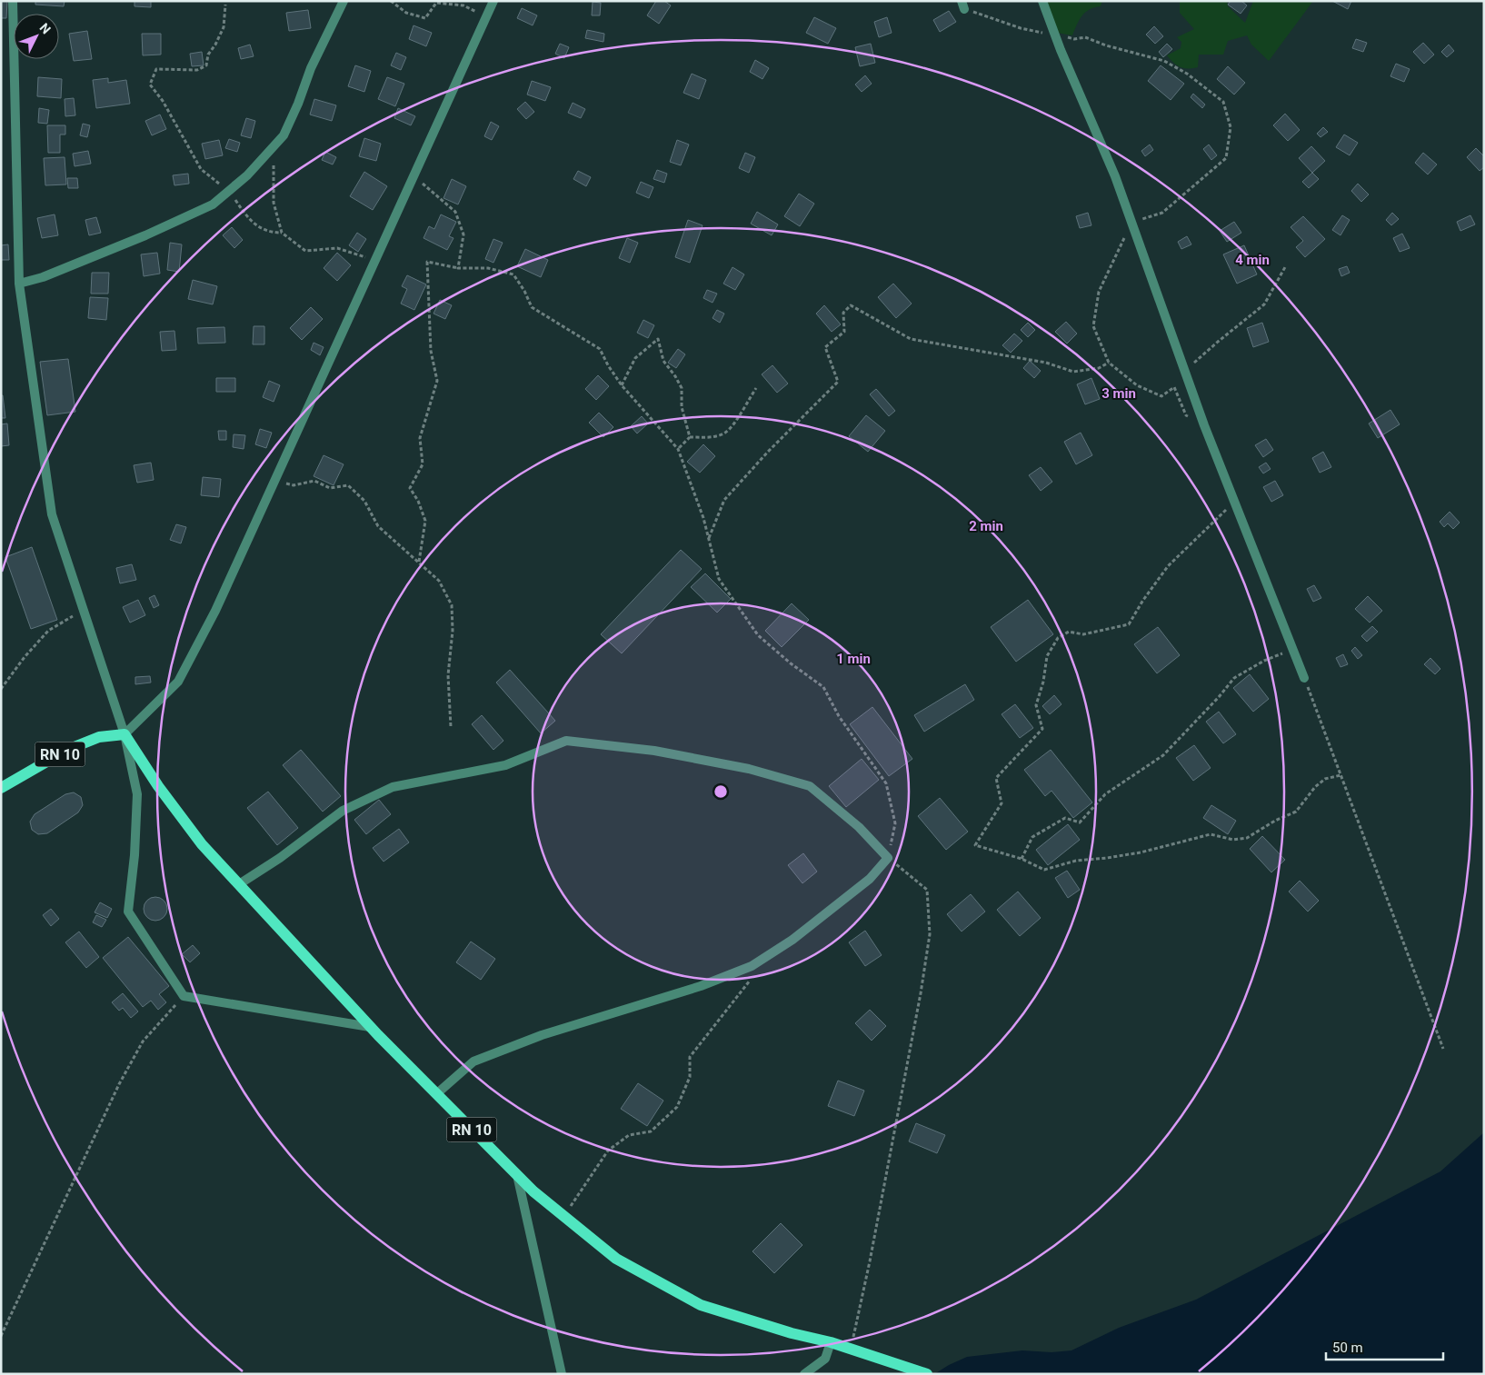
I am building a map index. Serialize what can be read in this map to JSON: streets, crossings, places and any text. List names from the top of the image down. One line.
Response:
{"streets":{"main road":["RN 10"]},"scale_bar":"50 m","north":"top right","rings":["4 min","3 min","2 min","1 min"]}
